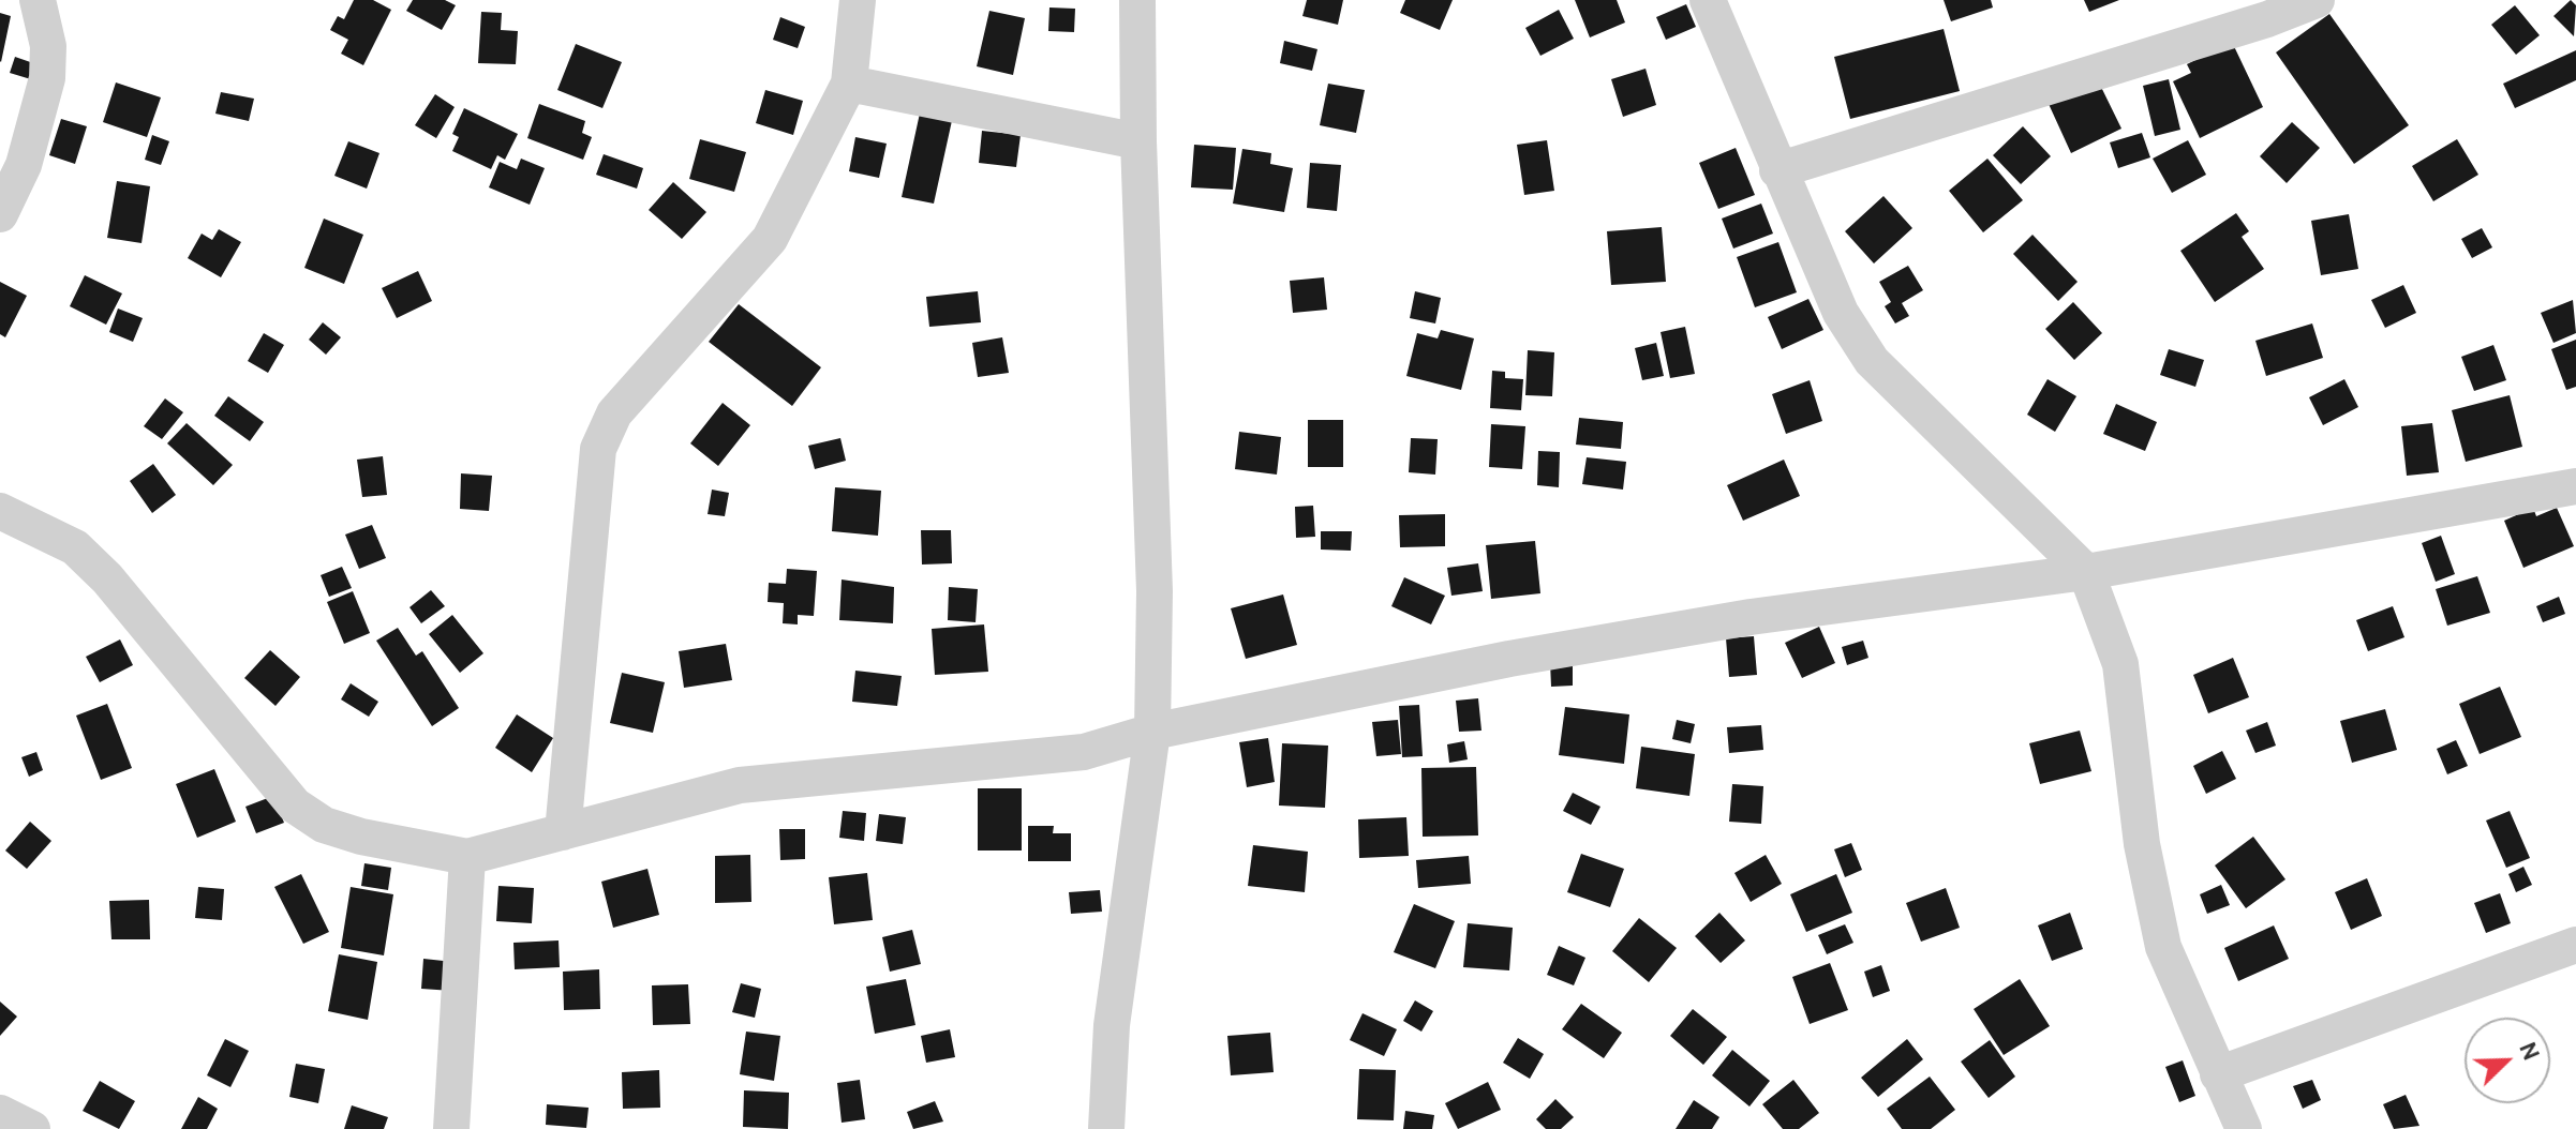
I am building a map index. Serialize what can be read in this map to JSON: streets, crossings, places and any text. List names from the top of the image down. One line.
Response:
{"north":"top right"}
